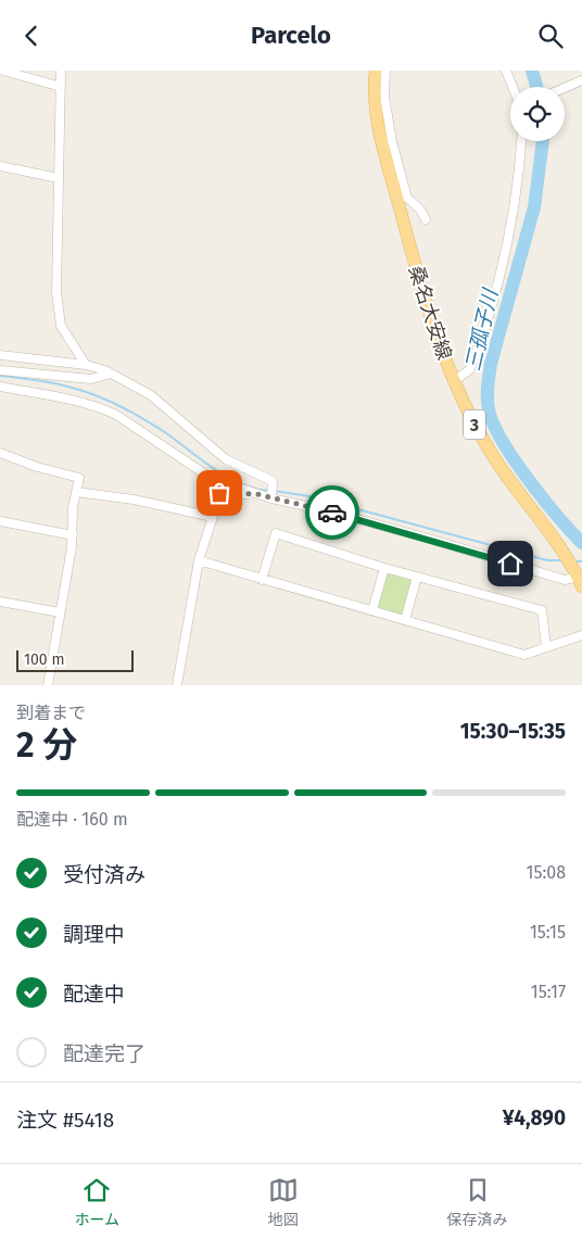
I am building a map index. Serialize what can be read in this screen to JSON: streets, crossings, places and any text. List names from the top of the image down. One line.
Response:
{"streets":{"main road":["桑名大安線","3"]},"water":["三孤子川"],"scale_bar":"100 m","page":{"header":"Parcelo","scale":"100 m","heading":["2 分","到着まで","15:30–15:35"],"panel":["注文 #5418","¥4,890"],"bar":"配達中 · 160 m","list":[["受付済み","15:08"],["調理中","15:15"],["配達中","15:17"],"配達完了"],"tabs":["ホーム","地図","保存済み"]}}
